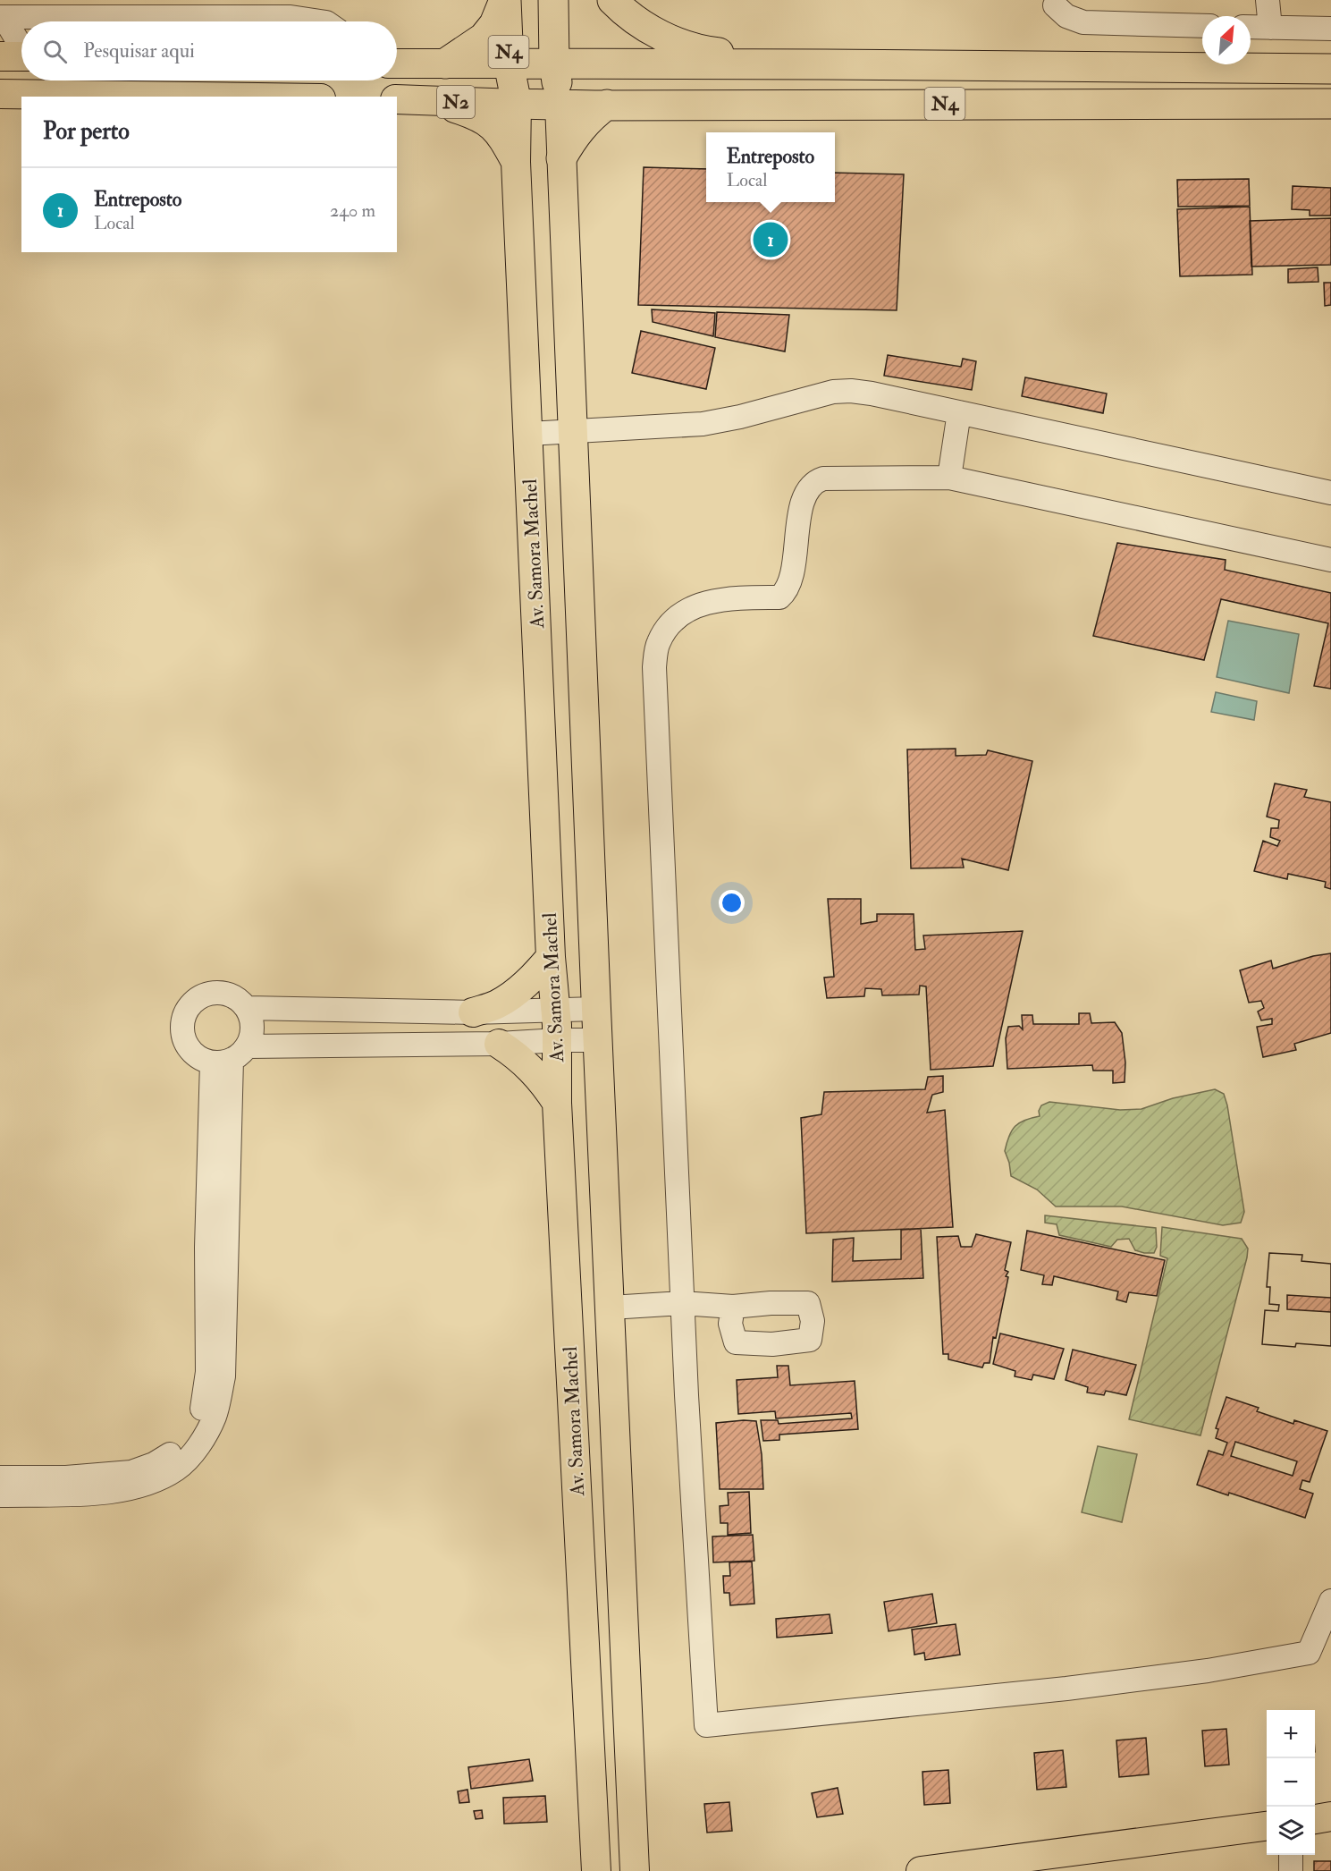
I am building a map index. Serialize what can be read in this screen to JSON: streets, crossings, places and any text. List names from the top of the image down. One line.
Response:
{"streets":{"highway":["N4"],"main road":["N2","Av. Samora Machel"]},"crossings":[["N4","N2"],["N4","Av. Samora Machel"],["N2","Av. Samora Machel"]],"north":"top right","page":{"search":"Pesquisar aqui","heading":"Por perto","popup":["Entreposto","Local"],"list":[{"mark":"1","name":"Entreposto","note":"Local","value":"240 m"}],"pins":"1","map_buttons":["+","−"]}}
